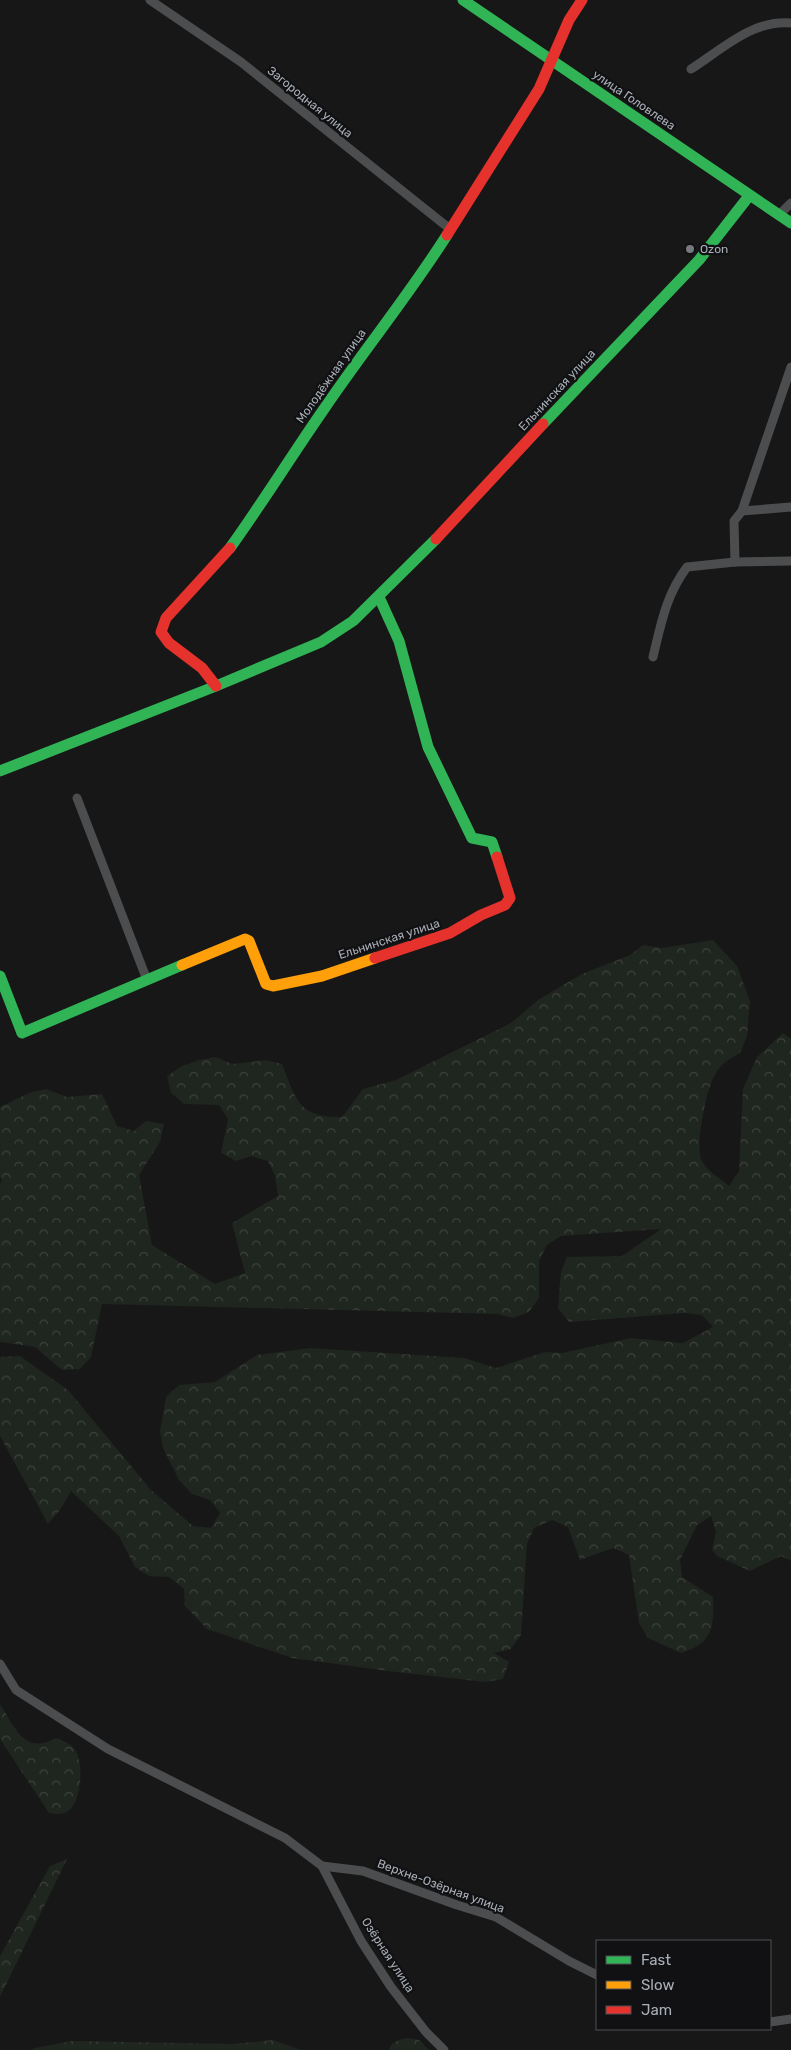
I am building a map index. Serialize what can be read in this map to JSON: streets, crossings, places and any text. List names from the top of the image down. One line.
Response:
{"streets":{"street":["улица Головлева","Загородная улица","Молодёжная улица","Ельнинская улица","Верхне-Озёрная улица","Озёрная улица"]},"crossings":[["улица Головлева","Молодёжная улица"],["улица Головлева","Ельнинская улица"],["Загородная улица","Молодёжная улица"],["Молодёжная улица","Ельнинская улица"],["Верхне-Озёрная улица","Озёрная улица"]],"places":["Ozon"],"legend":["Fast","Slow","Jam"]}
